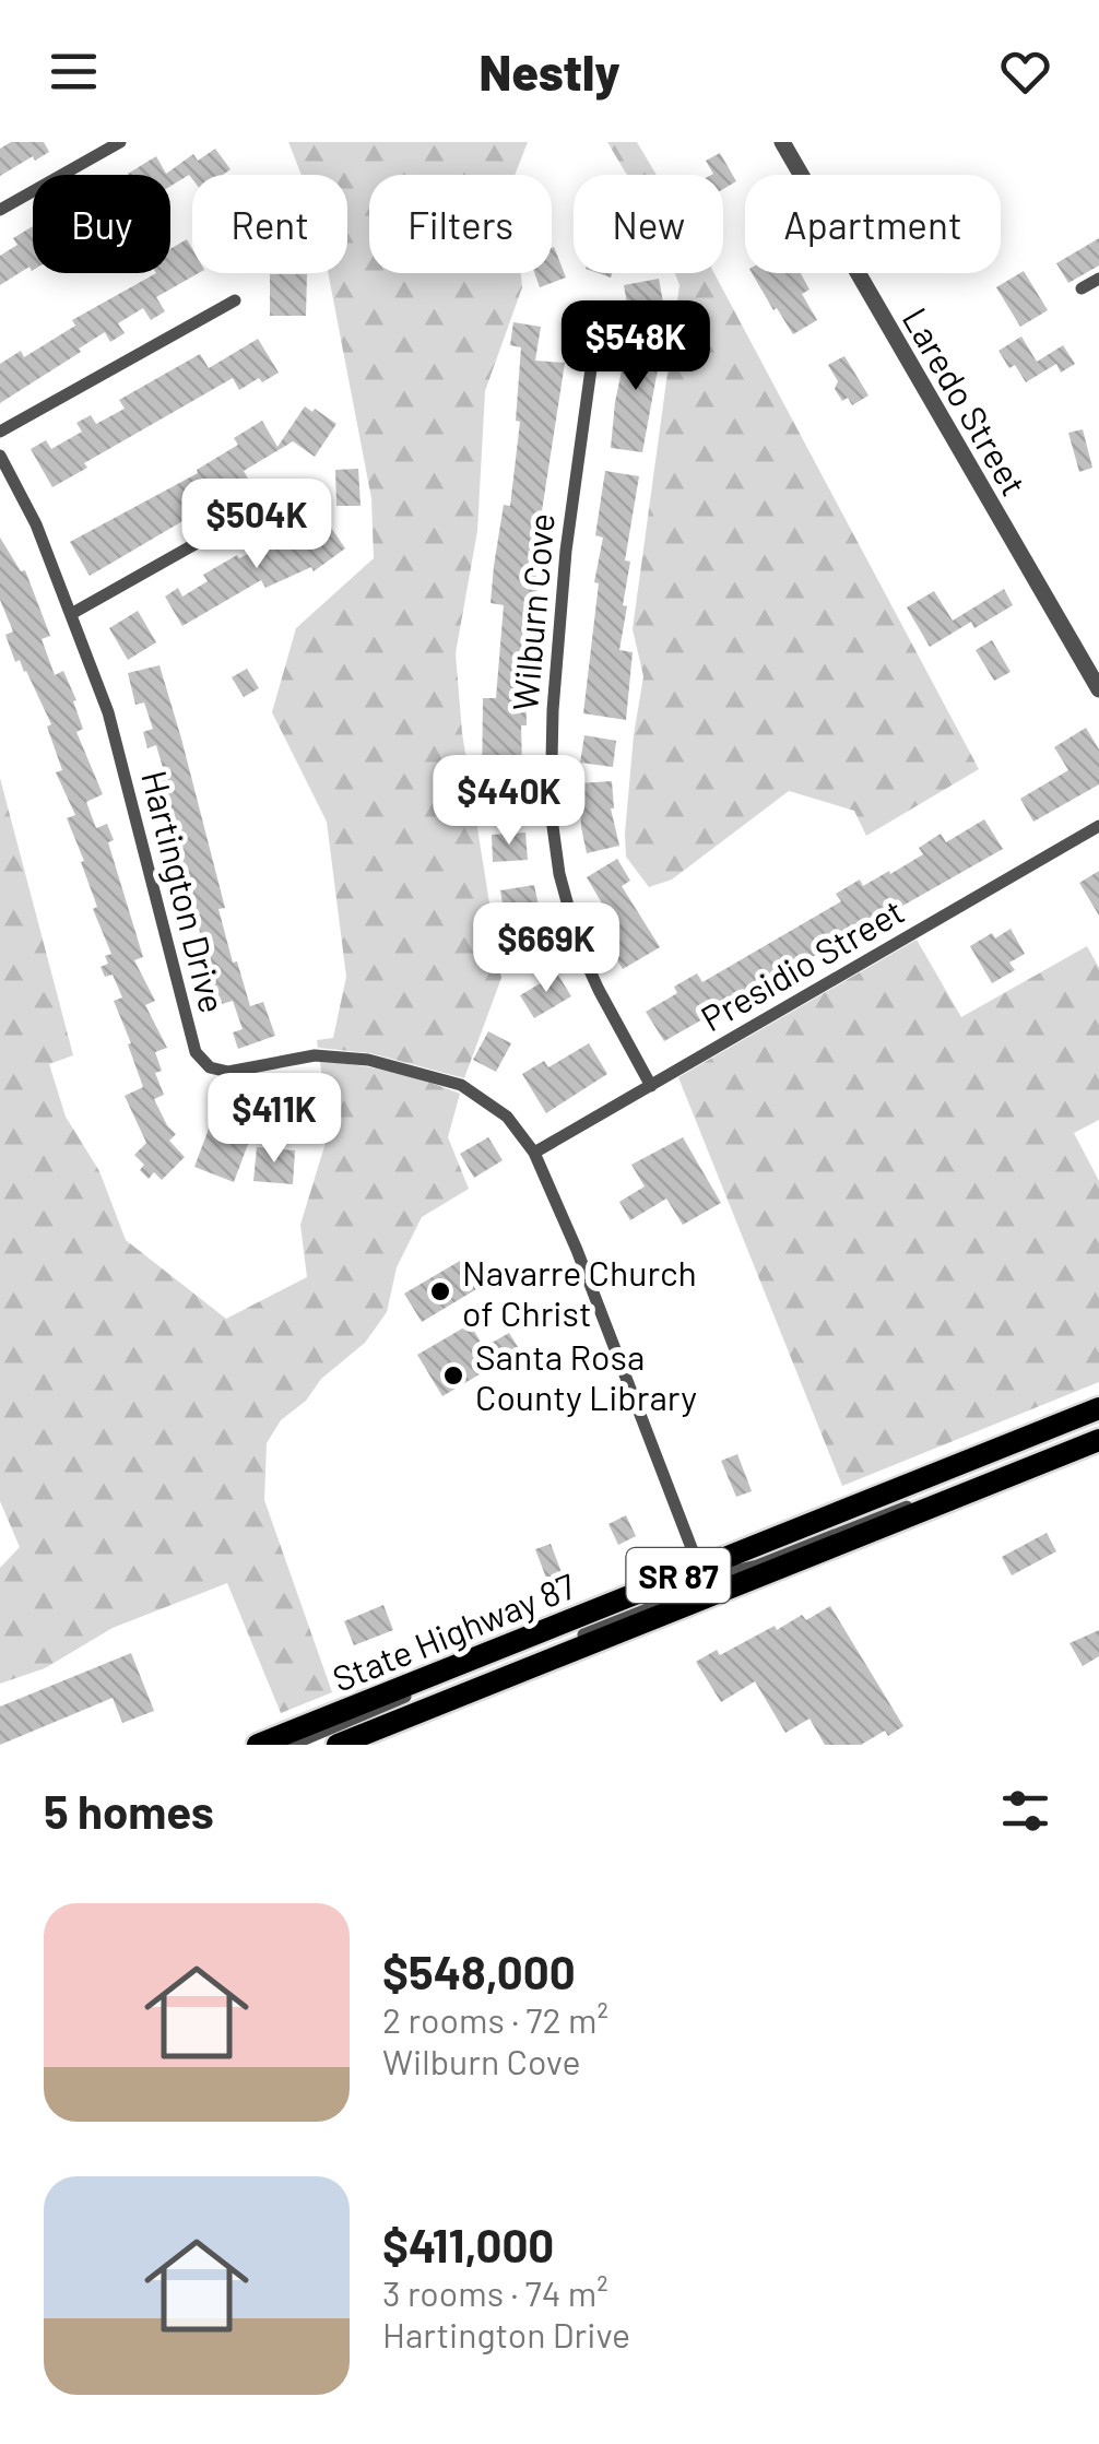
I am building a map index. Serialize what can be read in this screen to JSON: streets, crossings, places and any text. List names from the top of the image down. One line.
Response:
{"streets":{"highway":["SR 87","State Highway 87"],"street":["Laredo Street","Wilburn Cove","Hartington Drive","Presidio Street"]},"crossings":[["Wilburn Cove","Presidio Street"],["Hartington Drive","Presidio Street"]],"places":["Navarre Church of Christ","Santa Rosa County Library"],"page":{"header":"Nestly","chip":["Buy","Rent","Filters","New","Apartment"],"price":["$548K","$504K","$440K","$669K","$411K"],"heading":"5 homes","list":[{"name":"$548,000","note":"2 rooms · 72 m² · Wilburn Cove"},{"name":"$411,000","note":"3 rooms · 74 m² · Hartington Drive"}]}}
